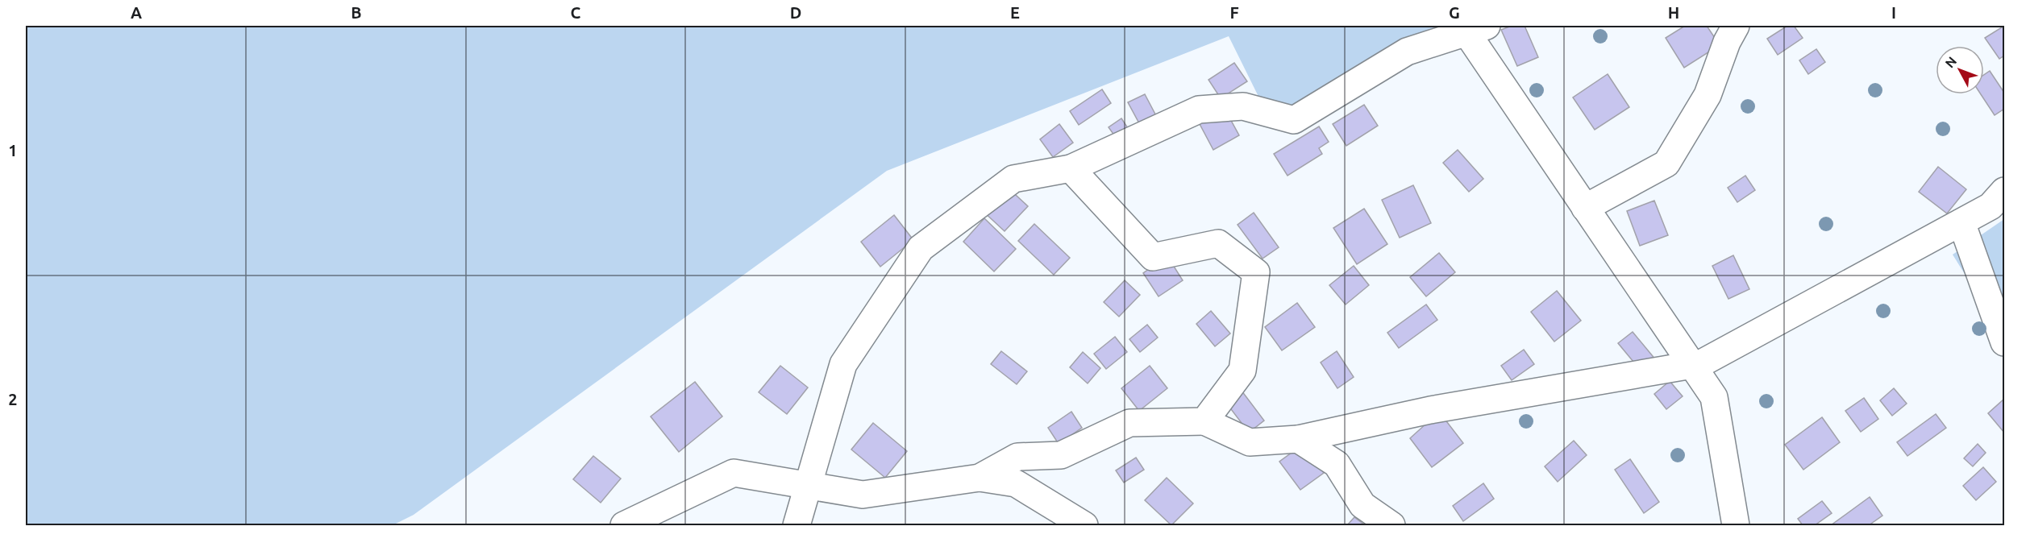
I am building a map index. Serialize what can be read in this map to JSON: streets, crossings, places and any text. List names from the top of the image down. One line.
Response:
{"north":"top left","grid":{"columns":["A","B","C","D","E","F","G","H","I"],"rows":["1","2"]}}
